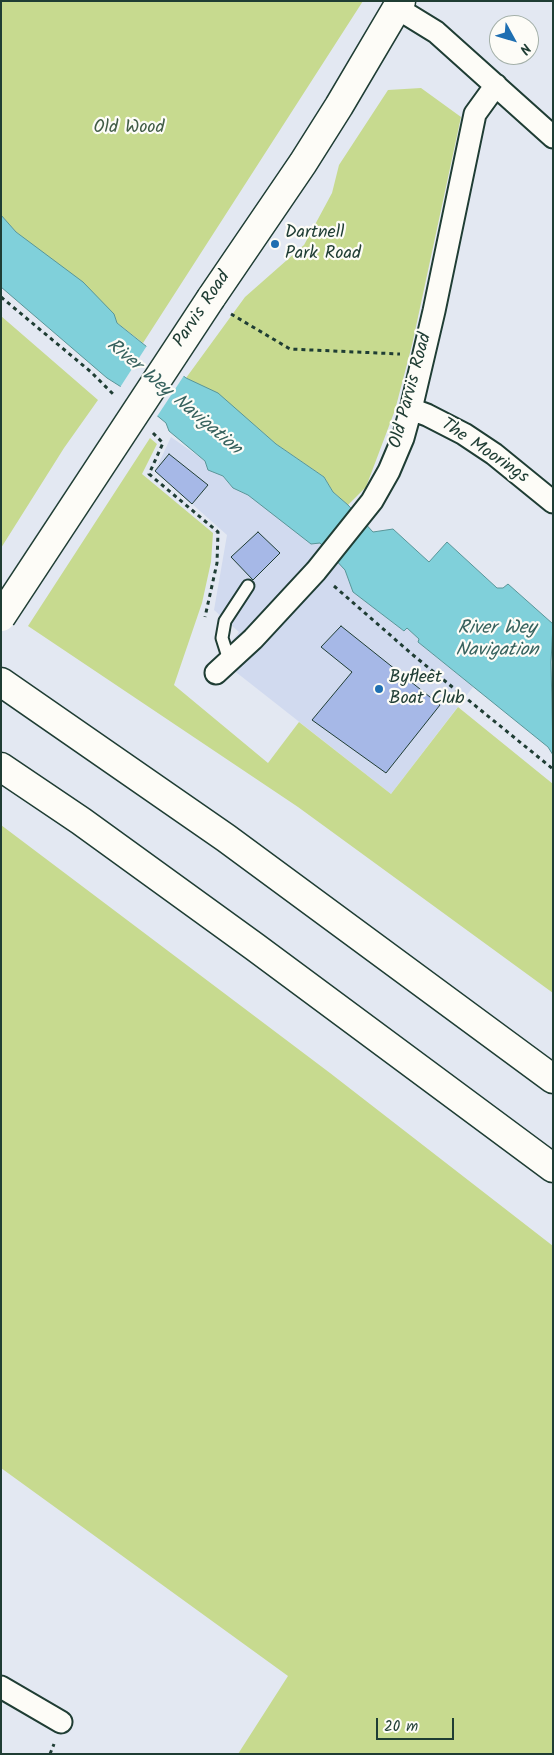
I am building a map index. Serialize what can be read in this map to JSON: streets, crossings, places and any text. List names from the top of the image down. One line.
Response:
{"streets":{"main road":["Parvis Road"],"street":["Old Parvis Road","The Moorings"]},"crossings":[["Old Parvis Road","The Moorings"]],"water":["River Wey Navigation"],"parks":["Old Wood"],"places":["Dartnell Park Road","Byfleet Boat Club"],"scale_bar":"20 m","north":"bottom right"}
